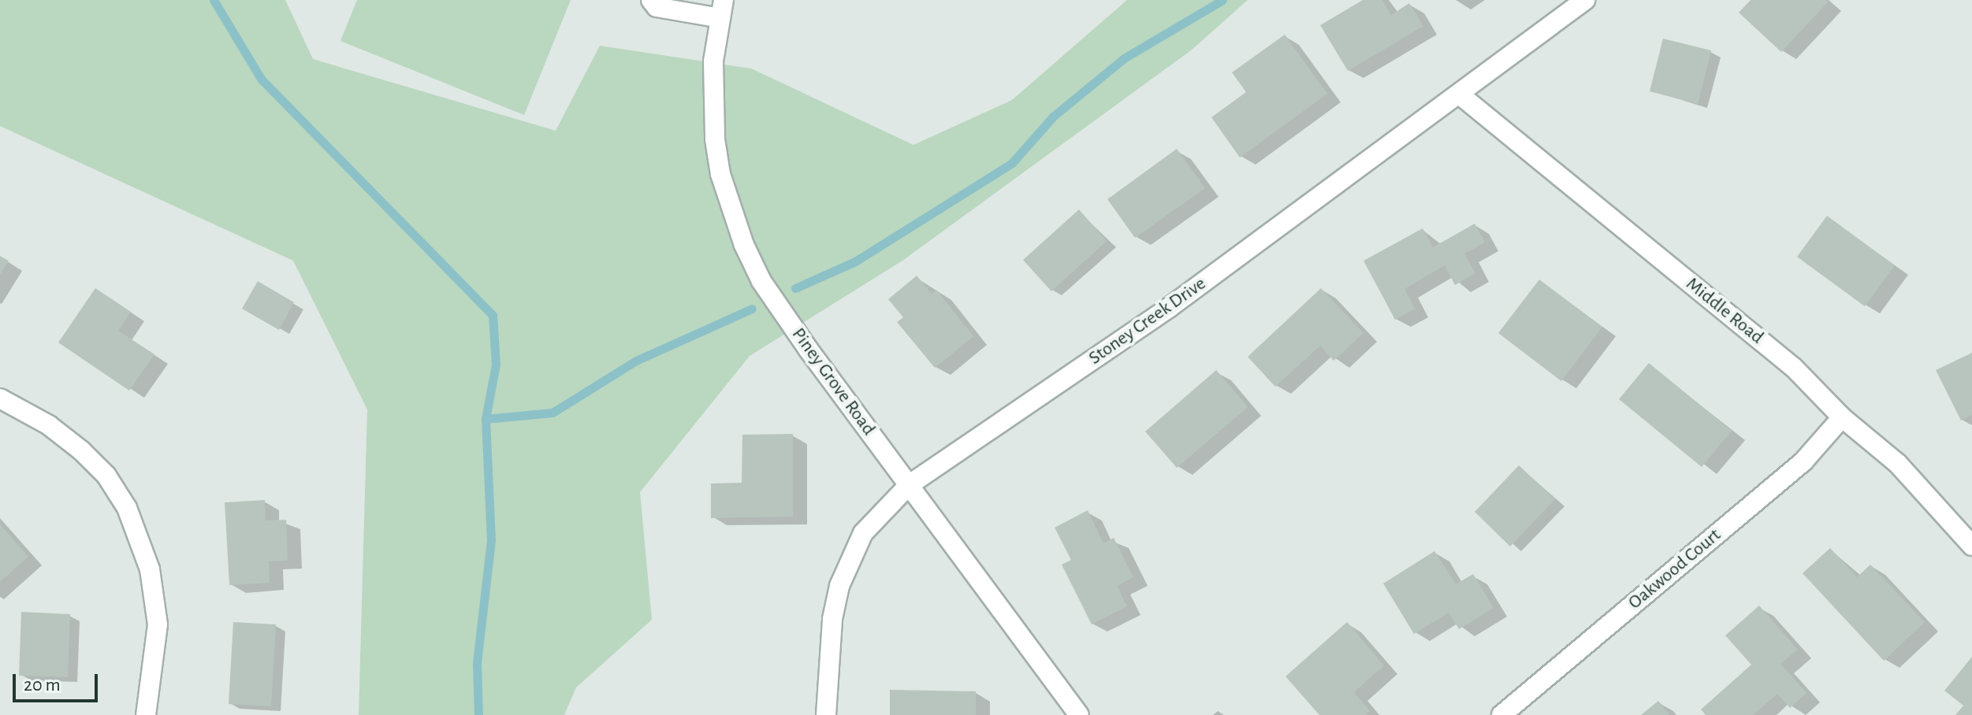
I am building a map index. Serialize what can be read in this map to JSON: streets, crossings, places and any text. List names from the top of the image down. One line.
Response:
{"streets":{"street":["Middle Road","Stoney Creek Drive","Piney Grove Road","Oakwood Court"]},"crossings":[["Middle Road","Stoney Creek Drive"],["Middle Road","Oakwood Court"],["Stoney Creek Drive","Piney Grove Road"]],"scale_bar":"20 m"}
